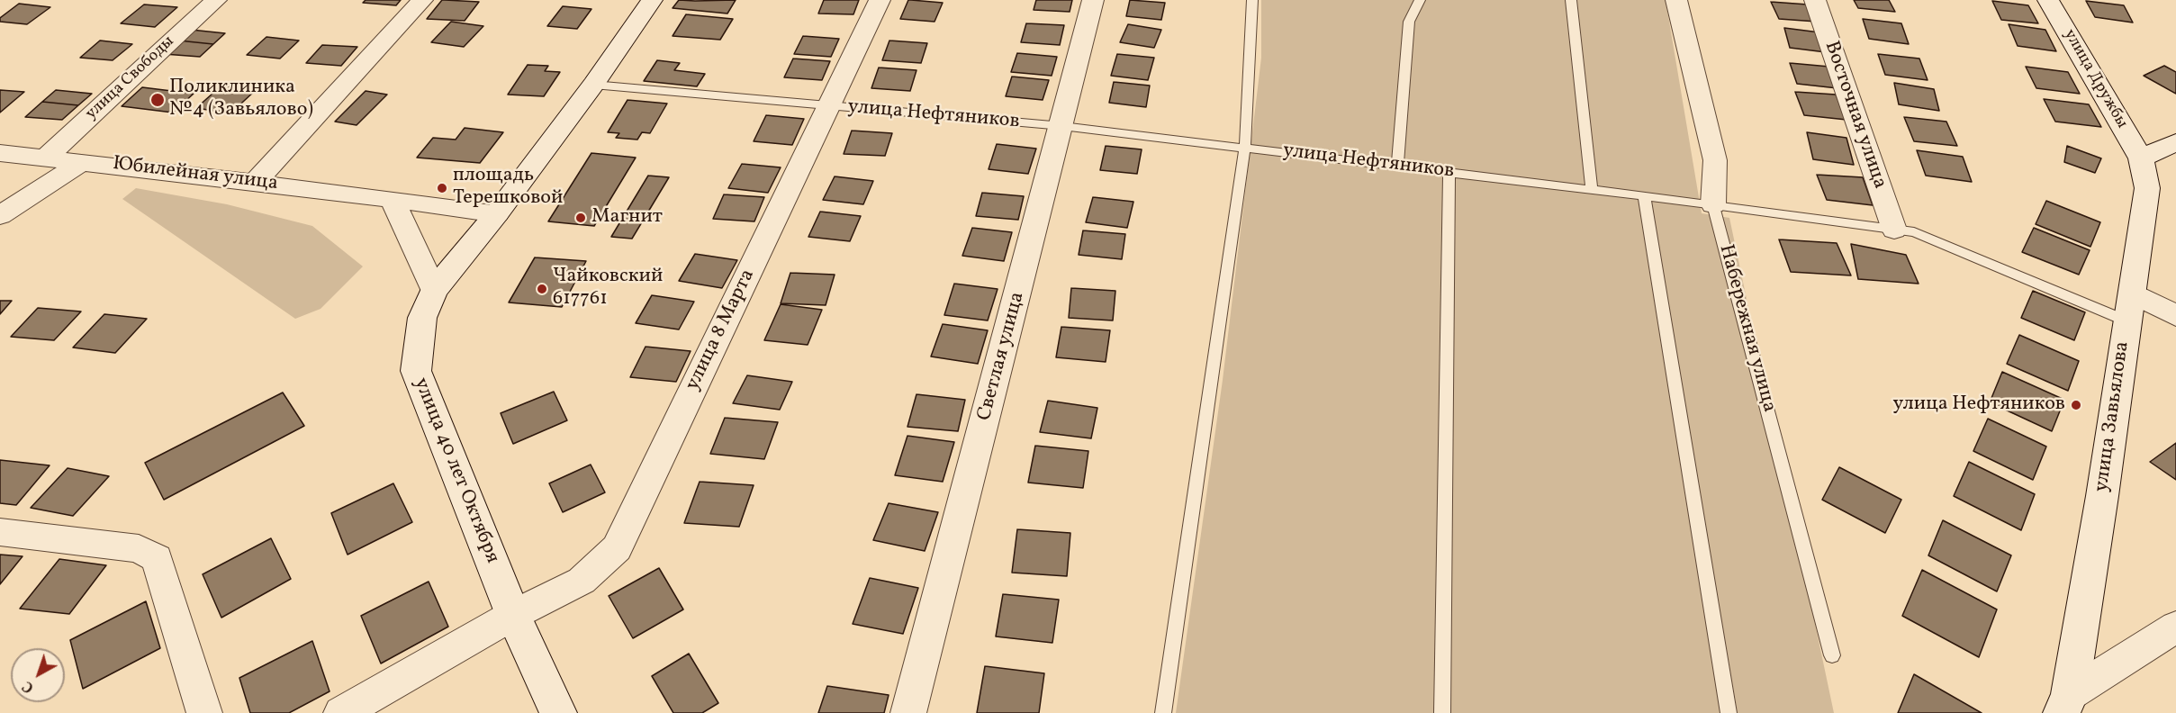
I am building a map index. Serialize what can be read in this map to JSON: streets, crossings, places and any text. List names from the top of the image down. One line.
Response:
{"streets":{"street":["улица Свободы","улица Дружбы","улица Нефтяников","Восточная улица","Юбилейная улица","Набережная улица","улица 8 Марта","Светлая улица","улица Завьялова","улица 40 лет Октября"]},"crossings":[["улица Свободы","Юбилейная улица"],["улица Дружбы","улица Завьялова"],["улица Нефтяников","Восточная улица"],["улица Нефтяников","Набережная улица"],["улица Нефтяников","улица 8 Марта"],["улица Нефтяников","Светлая улица"],["улица Нефтяников","улица Завьялова"],["улица Нефтяников","улица 40 лет Октября"],["Юбилейная улица","улица 40 лет Октября"],["улица 8 Марта","улица 40 лет Октября"]],"places":["Поликлиника №4 (Завьялово)","площадь Терешковой","Магнит","Чайковский 617761","улица Нефтяников"],"north":"bottom left"}
